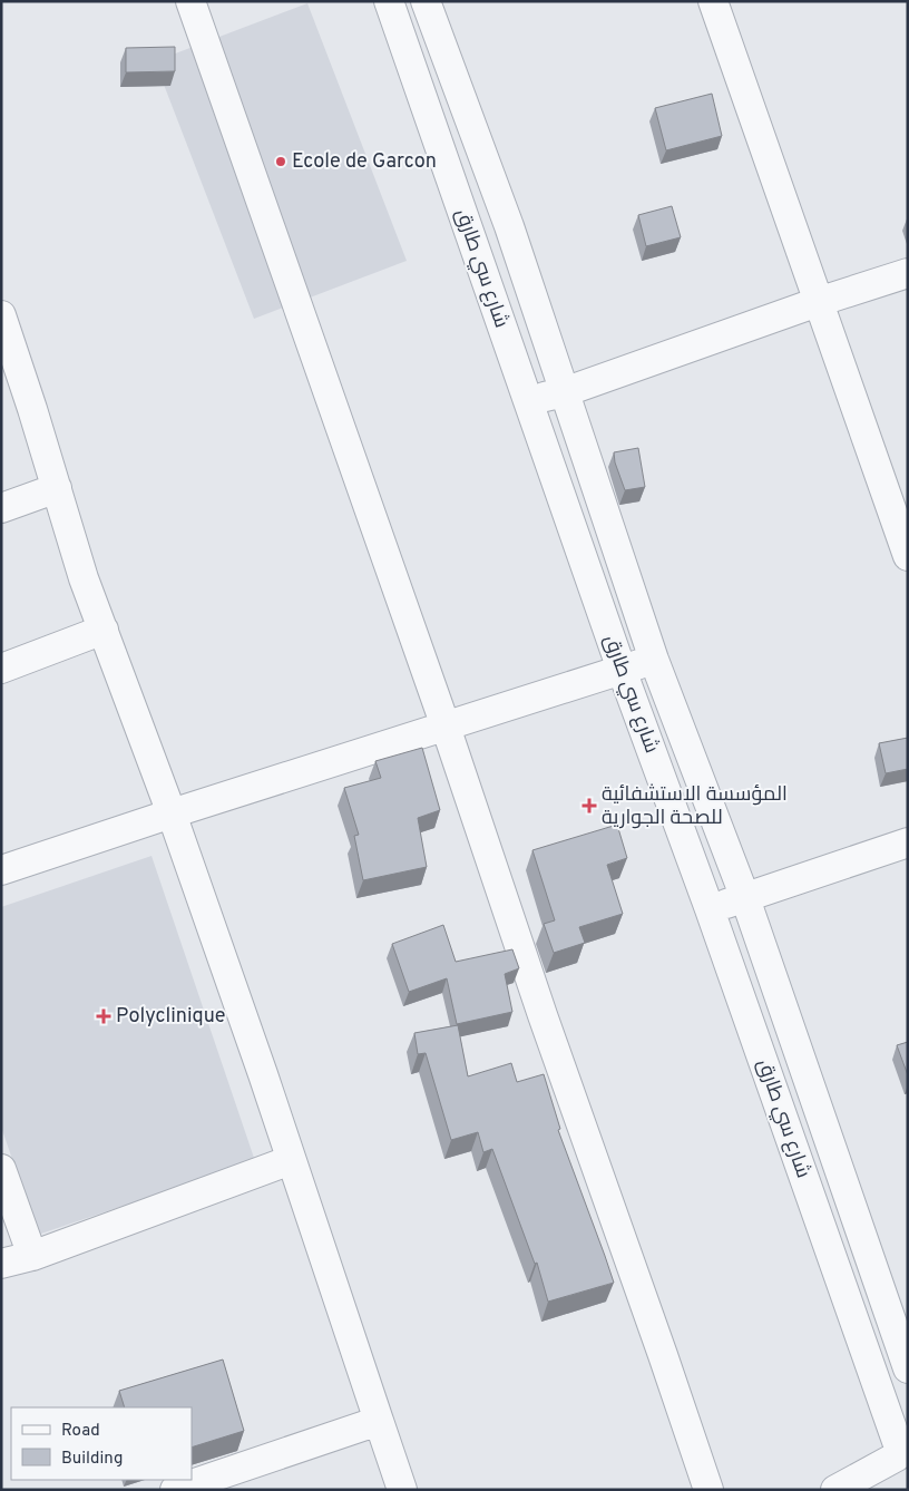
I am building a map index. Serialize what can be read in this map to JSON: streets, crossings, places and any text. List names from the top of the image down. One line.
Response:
{"streets":{"street":["شارع سي طارق"]},"places":{"other":["Ecole de Garcon"],"health":["المؤسسة الاستشفائية للصحة الجوارية","Polyclinique"]},"legend":["Road","Building"]}
